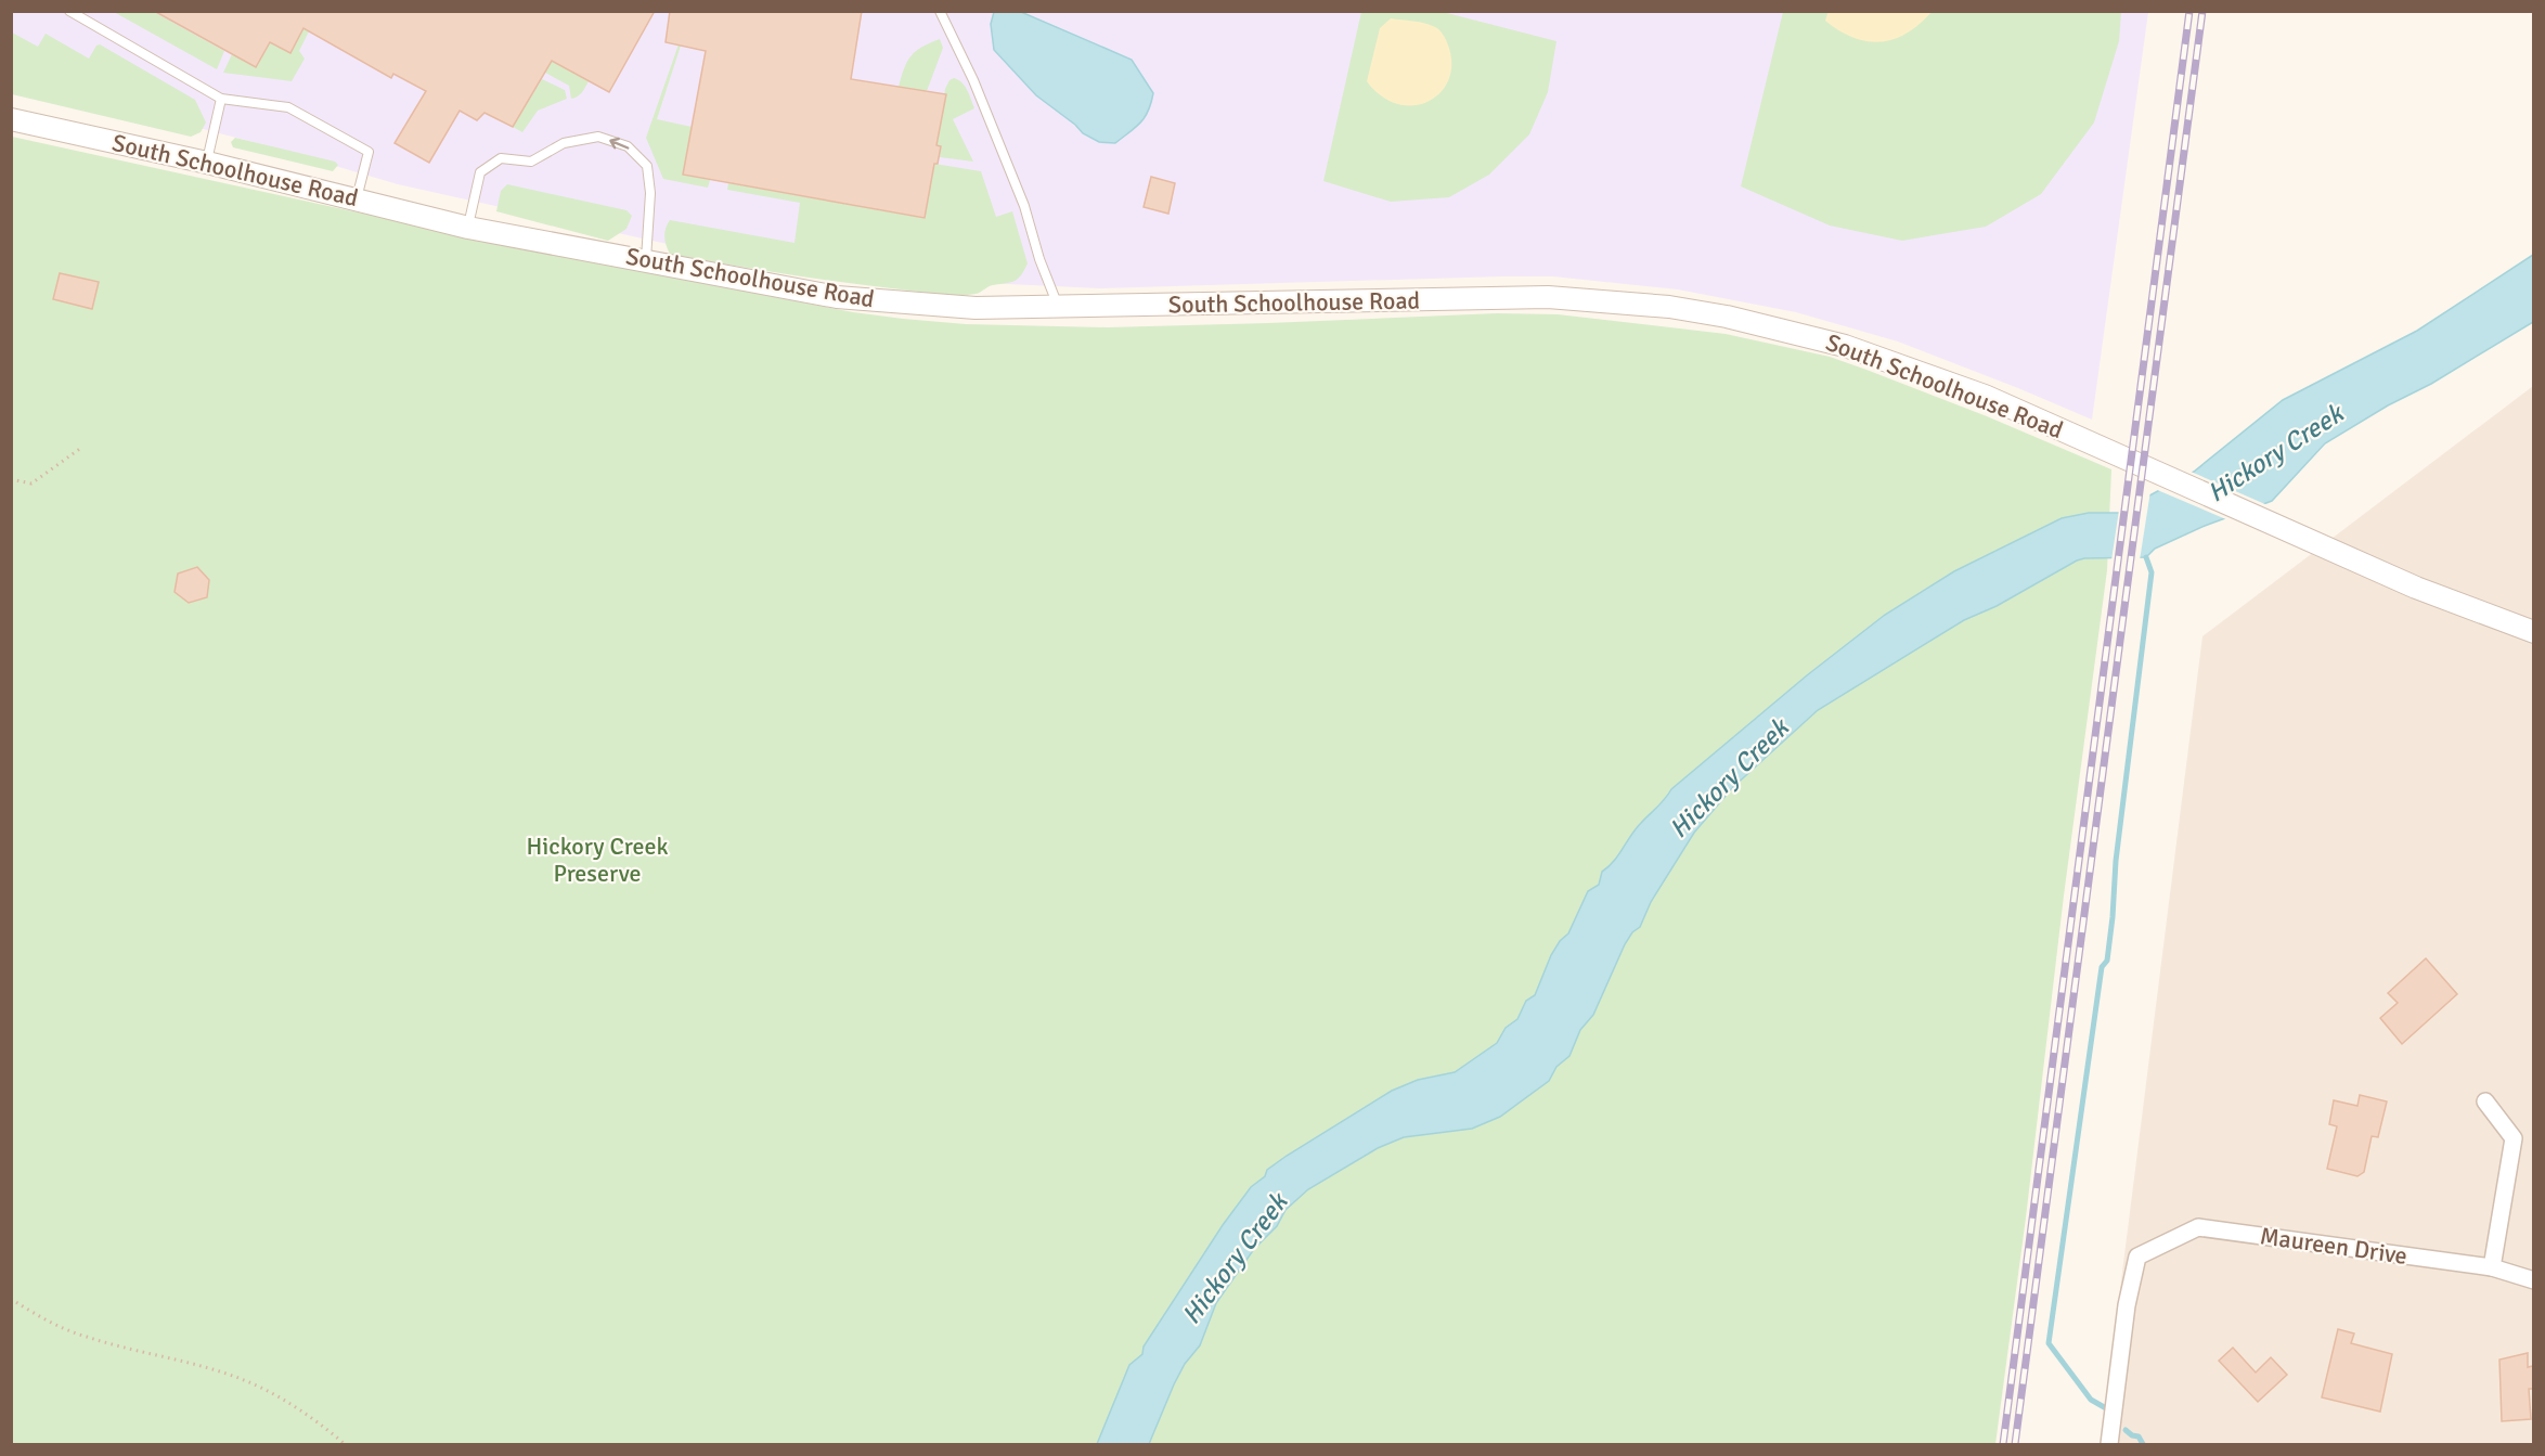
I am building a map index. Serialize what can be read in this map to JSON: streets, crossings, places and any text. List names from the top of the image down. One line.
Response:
{"streets":{"street":["South Schoolhouse Road","Maureen Drive"]},"water":["Hickory Creek"],"parks":["Hickory Creek Preserve"]}
